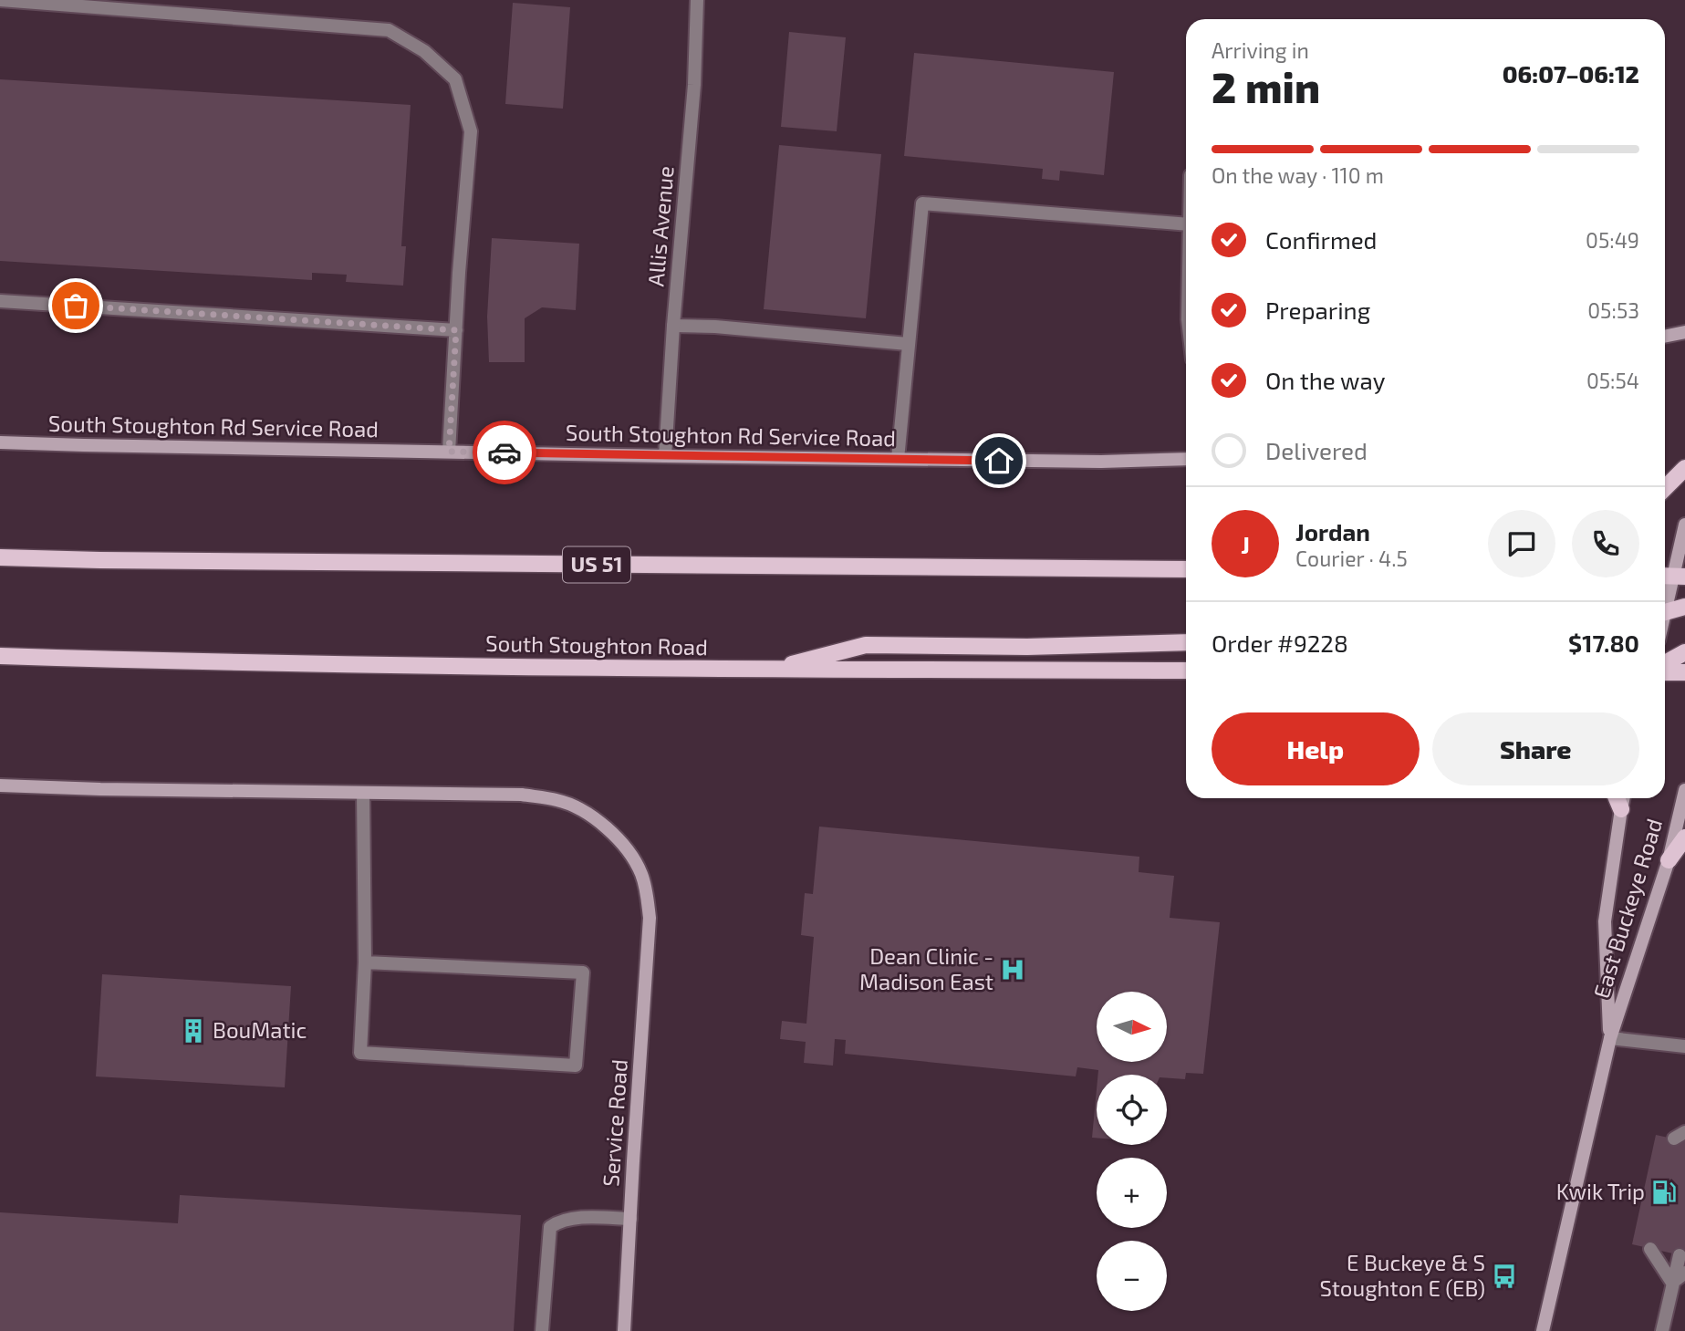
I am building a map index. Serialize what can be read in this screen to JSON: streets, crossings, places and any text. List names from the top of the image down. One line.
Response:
{"streets":{"main road":["US 51","South Stoughton Road"],"street":["Allis Avenue","South Stoughton Rd Service Road","East Buckeye Road","Service Road"]},"crossings":[["Allis Avenue","South Stoughton Rd Service Road"]],"places":{"hospital":["Dean Clinic - Madison East"],"building":["BouMatic"],"fuel station":["Kwik Trip"],"bus stop":["E Buckeye & S Stoughton E (EB)"]},"north":"right","page":{"heading":["2 min","Arriving in","06:07–06:12"],"panel":["Jordan","Courier · 4.5","Order #9228","$17.80"],"bar":"On the way · 110 m","list":[["Confirmed","05:49"],["Preparing","05:53"],["On the way","05:54"],"Delivered"],"round":"J","buttons":["Help","Share"],"map_buttons":["+","−"]}}
